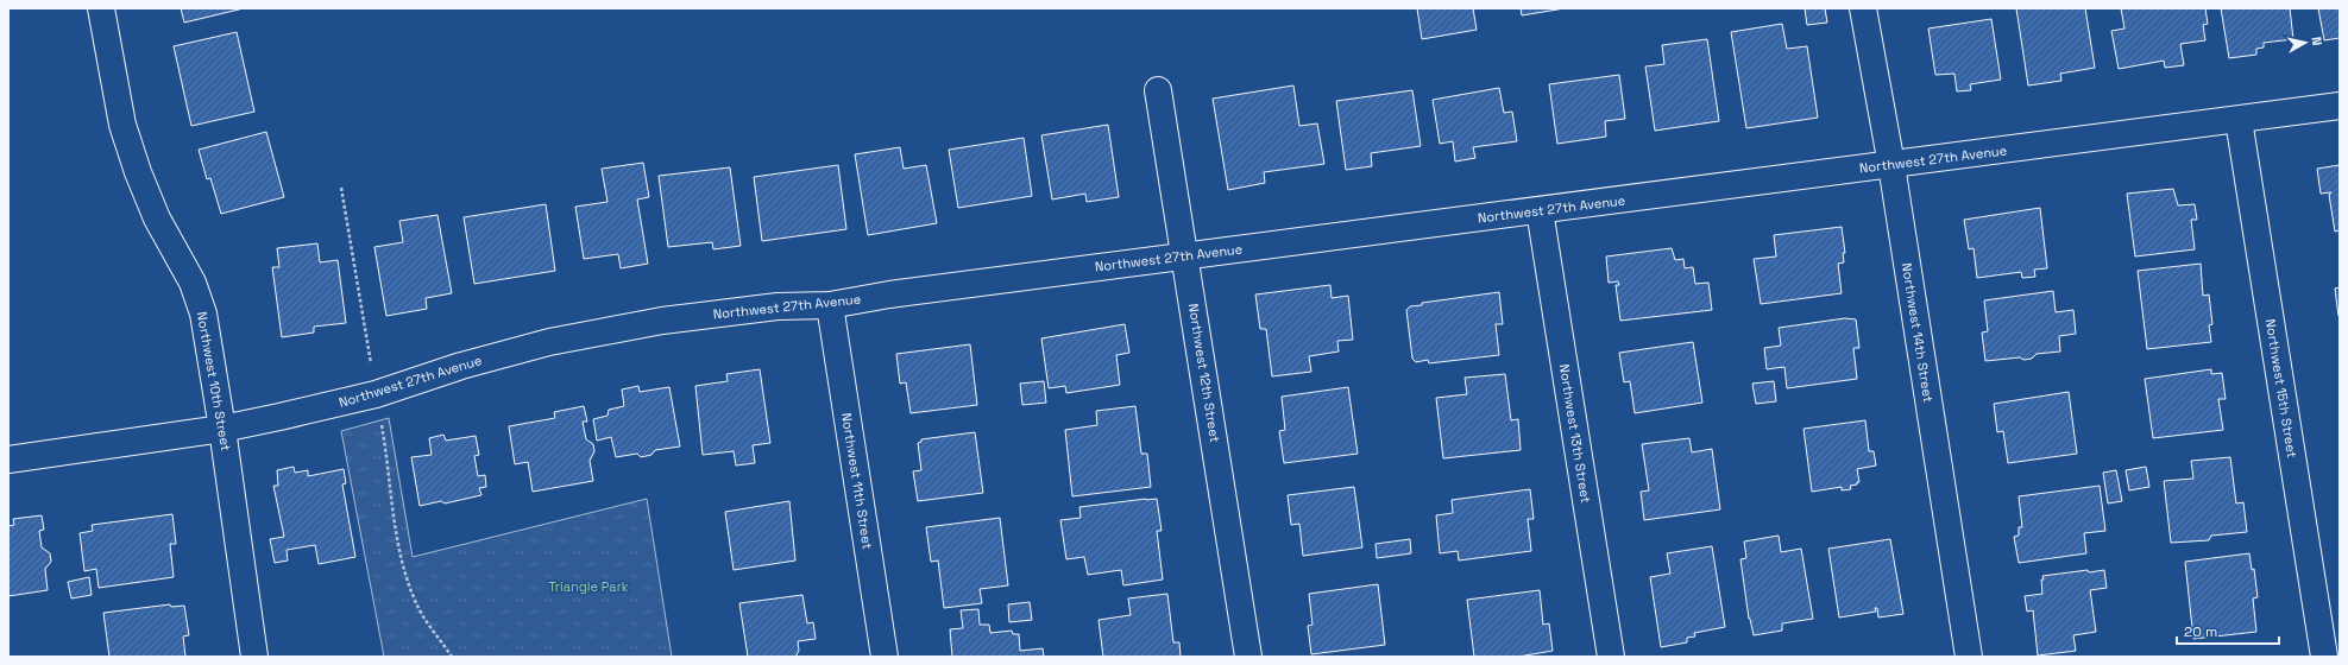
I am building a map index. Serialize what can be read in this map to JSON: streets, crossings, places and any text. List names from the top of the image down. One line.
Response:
{"streets":{"street":["Northwest 27th Avenue","Northwest 14th Street","Northwest 12th Street","Northwest 10th Street","Northwest 15th Street","Northwest 13th Street","Northwest 11th Street"]},"crossings":[["Northwest 27th Avenue","Northwest 14th Street"],["Northwest 27th Avenue","Northwest 12th Street"],["Northwest 27th Avenue","Northwest 10th Street"],["Northwest 27th Avenue","Northwest 15th Street"],["Northwest 27th Avenue","Northwest 13th Street"],["Northwest 27th Avenue","Northwest 11th Street"]],"parks":["Triangle Park"],"scale_bar":"20 m","north":"right"}
